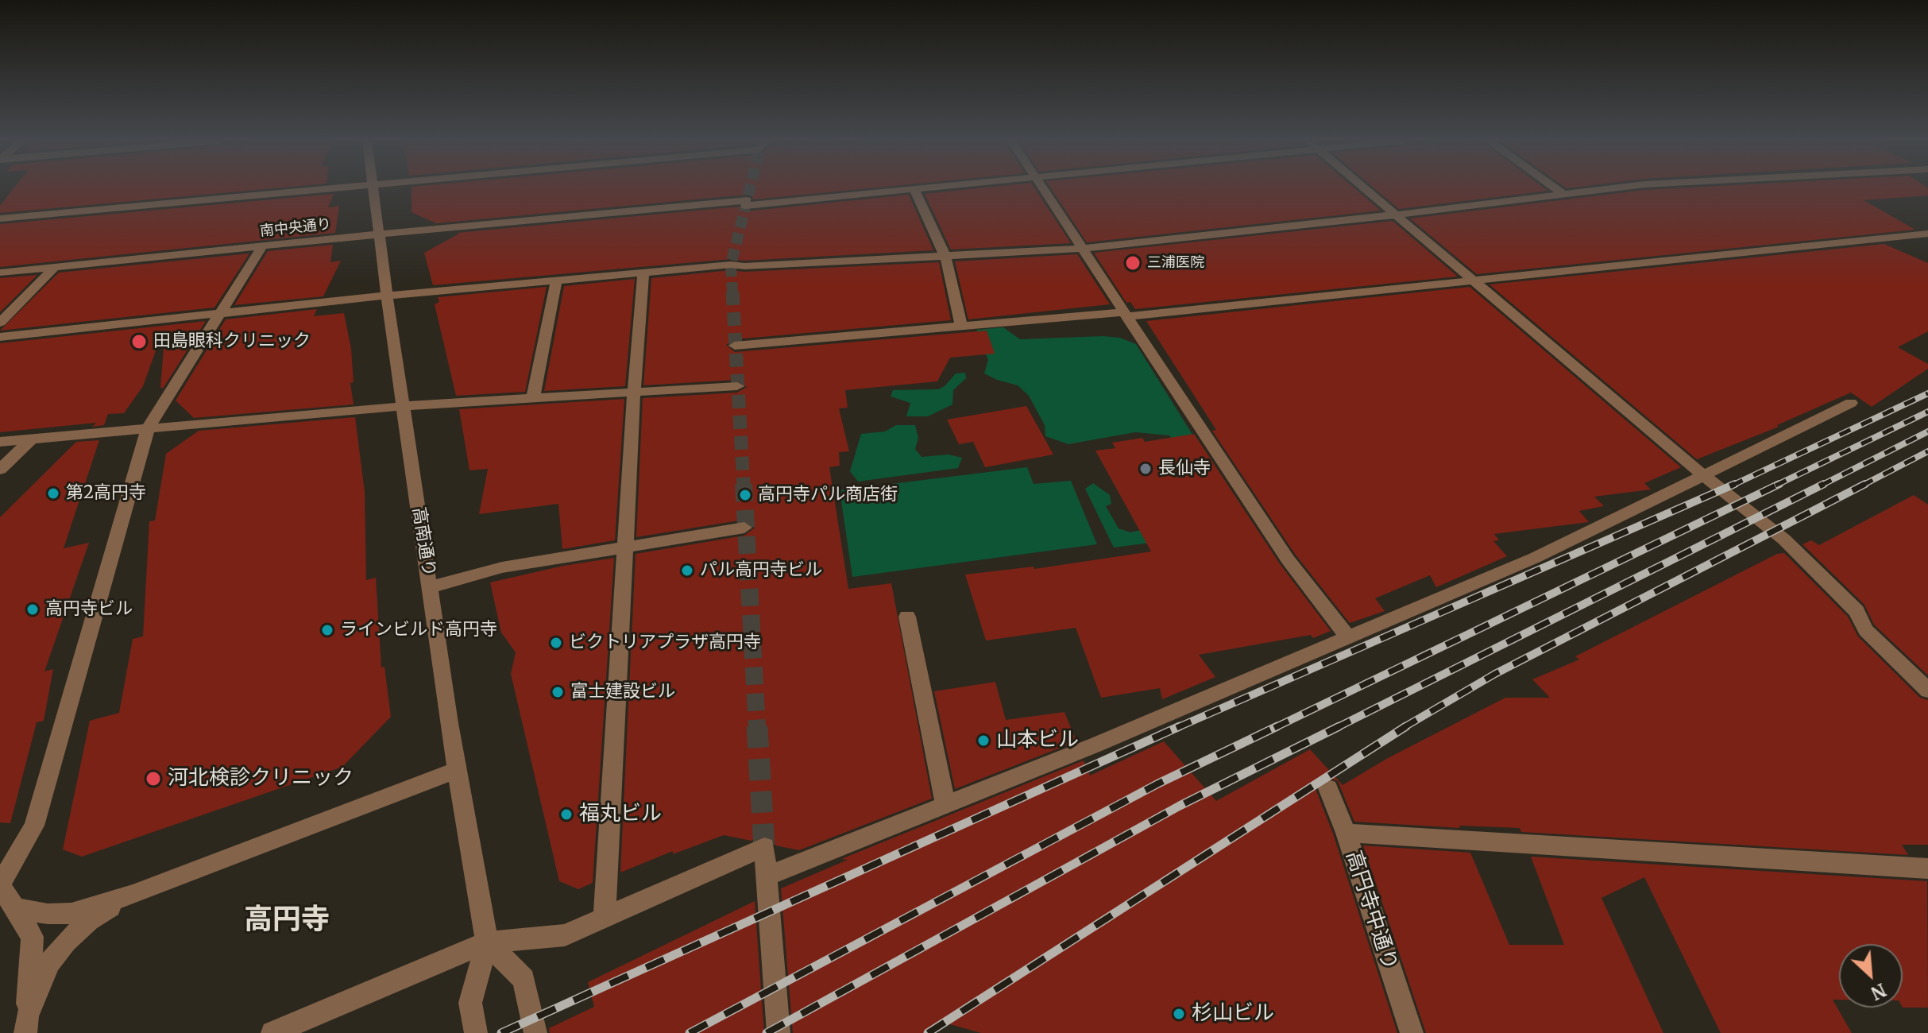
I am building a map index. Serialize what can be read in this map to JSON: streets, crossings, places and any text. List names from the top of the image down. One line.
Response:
{"streets":{"street":["南中央通り","高南通り","高円寺中通り"]},"crossings":[["南中央通り","高南通り"]],"districts":["高円寺"],"places":["三浦医院","田島眼科クリニック","長仙寺","第2高円寺","高円寺パル商店街","パル高円寺ビル","高円寺ビル","ラインビルド高円寺","ビクトリアプラザ高円寺","富士建設ビル","山本ビル","河北検診クリニック","福丸ビル","杉山ビル"],"north":"bottom right"}
